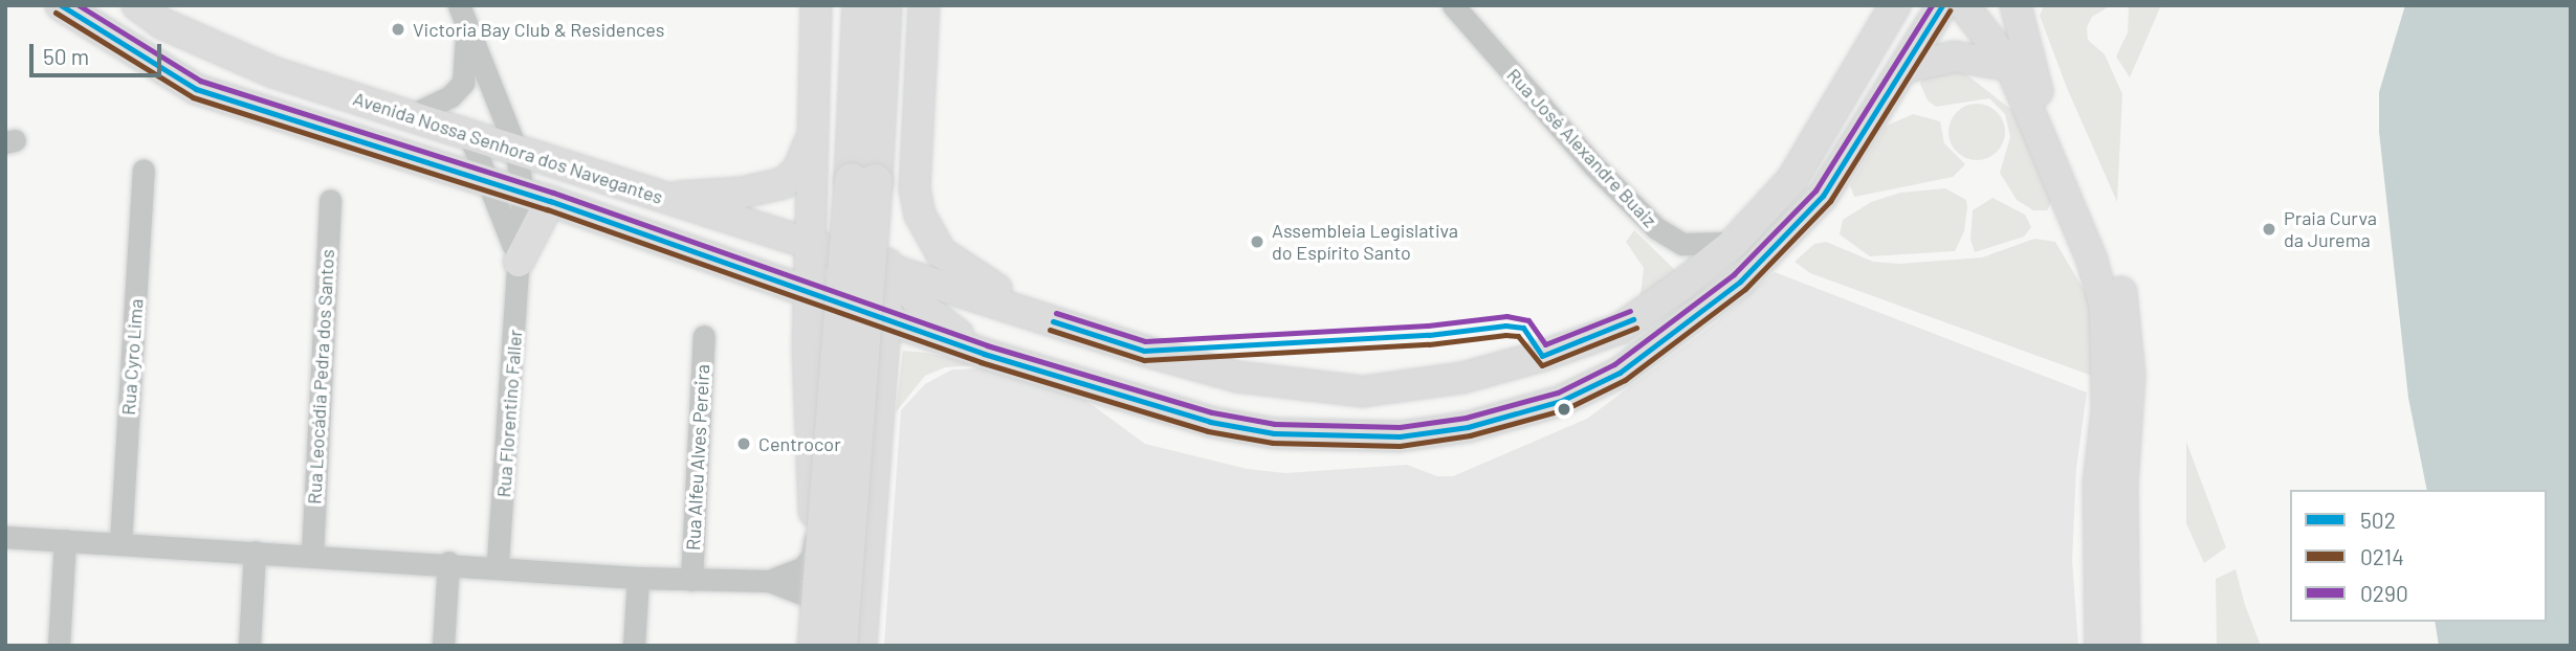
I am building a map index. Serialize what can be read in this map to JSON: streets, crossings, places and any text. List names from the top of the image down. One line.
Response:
{"streets":{"main road":["Avenida Nossa Senhora dos Navegantes"],"street":["Rua José Alexandre Buaiz","Rua Cyro Lima","Rua Leocádia Pedra dos Santos","Rua Florentino Faller","Rua Alfeu Alves Pereira"]},"crossings":[["Avenida Nossa Senhora dos Navegantes","Rua Florentino Faller"]],"places":["Victoria Bay Club & Residences","Praia Curva da Jurema","Assembleia Legislativa do Espírito Santo","Centrocor"],"lines":["transit line 502","transit line 0290","transit line 0214"],"legend":["502","0214","0290"],"scale_bar":"50 m"}
